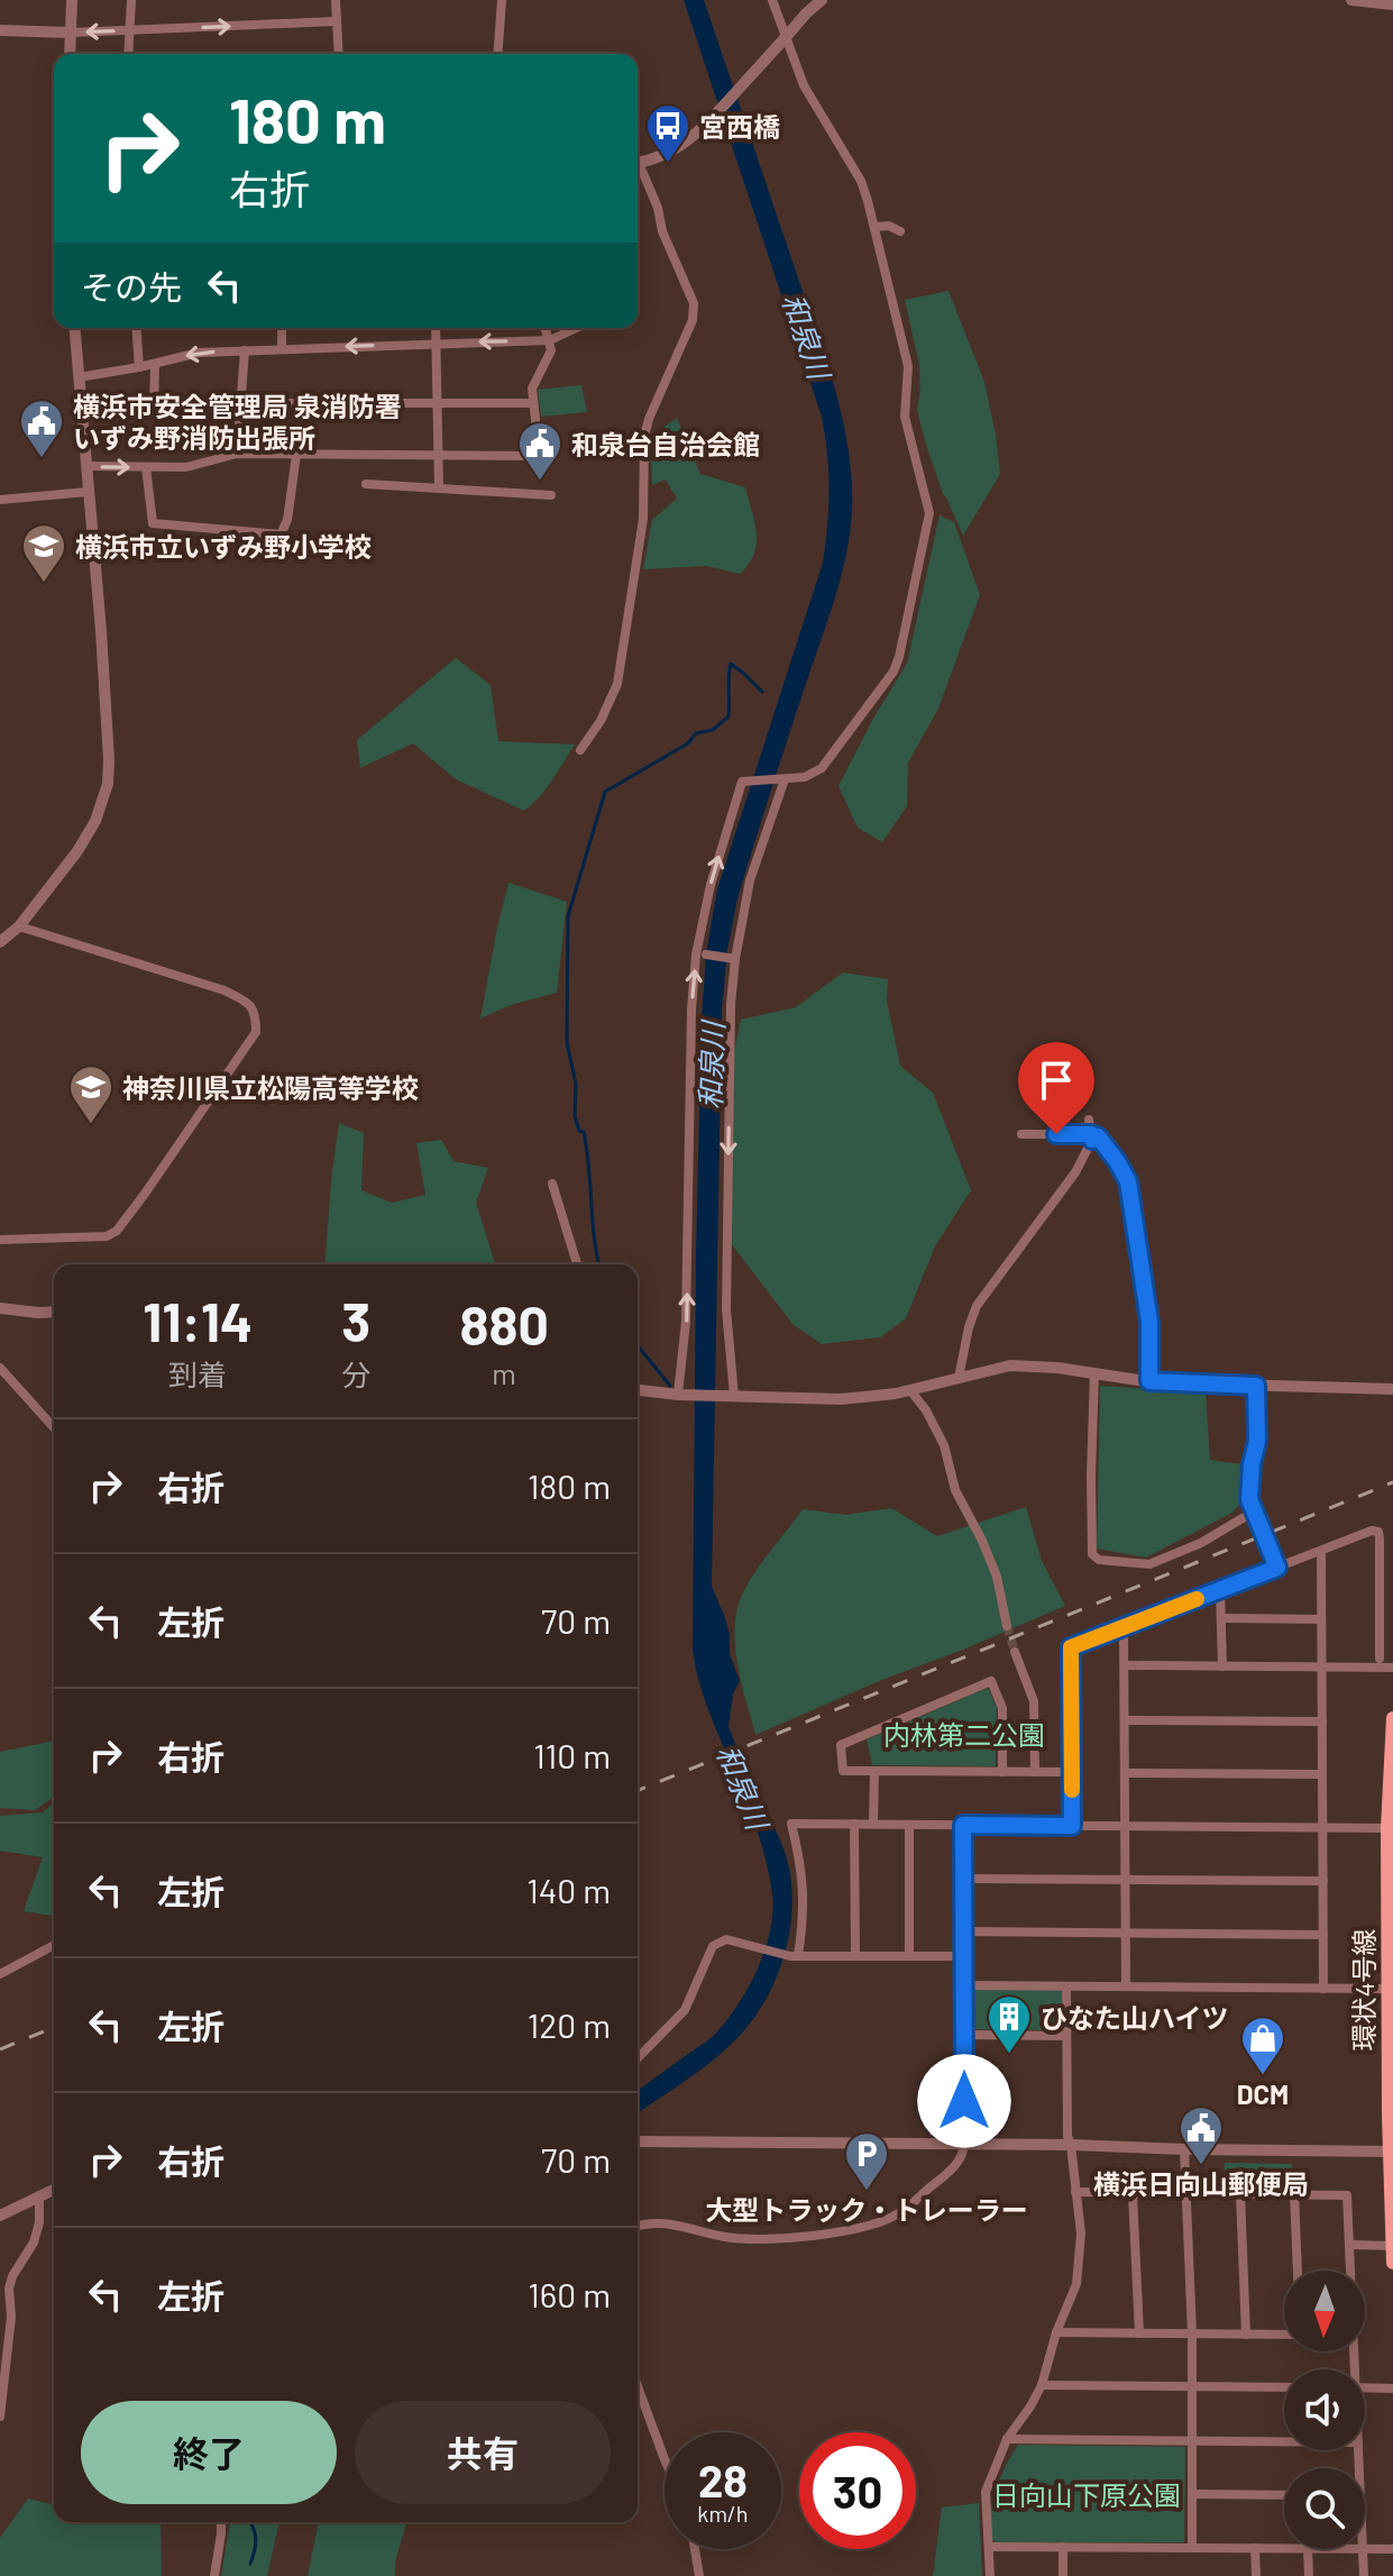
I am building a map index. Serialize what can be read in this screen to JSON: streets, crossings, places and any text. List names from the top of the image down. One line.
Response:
{"streets":{"main road":["環状4号線"]},"water":["和泉川"],"parks":["内林第二公園","日向山下原公園"],"places":{"bus stop":["宮西橋"],"public building":["横浜市安全管理局 泉消防署 いずみ野消防出張所","和泉台自治会館","横浜日向山郵便局"],"school or university":["横浜市立いずみ野小学校","神奈川県立松陽高等学校"],"building":["ひなた山ハイツ"],"shop":["DCM"],"parking":["大型トラック・トレーラー"]},"north":"bottom","page":{"turn":["180 m","右折"],"then":"その先","eta":["11:14","到着","3","分","880","m"],"list":[{"name":"右折","value":"180 m"},{"name":"左折","value":"70 m"},{"name":"右折","value":"110 m"},{"name":"左折","value":"140 m"},{"name":"左折","value":"120 m"},{"name":"右折","value":"70 m"},{"name":"左折","value":"160 m"}],"buttons":["終了","共有"],"speed":"28 km/h","limit":"30"}}
